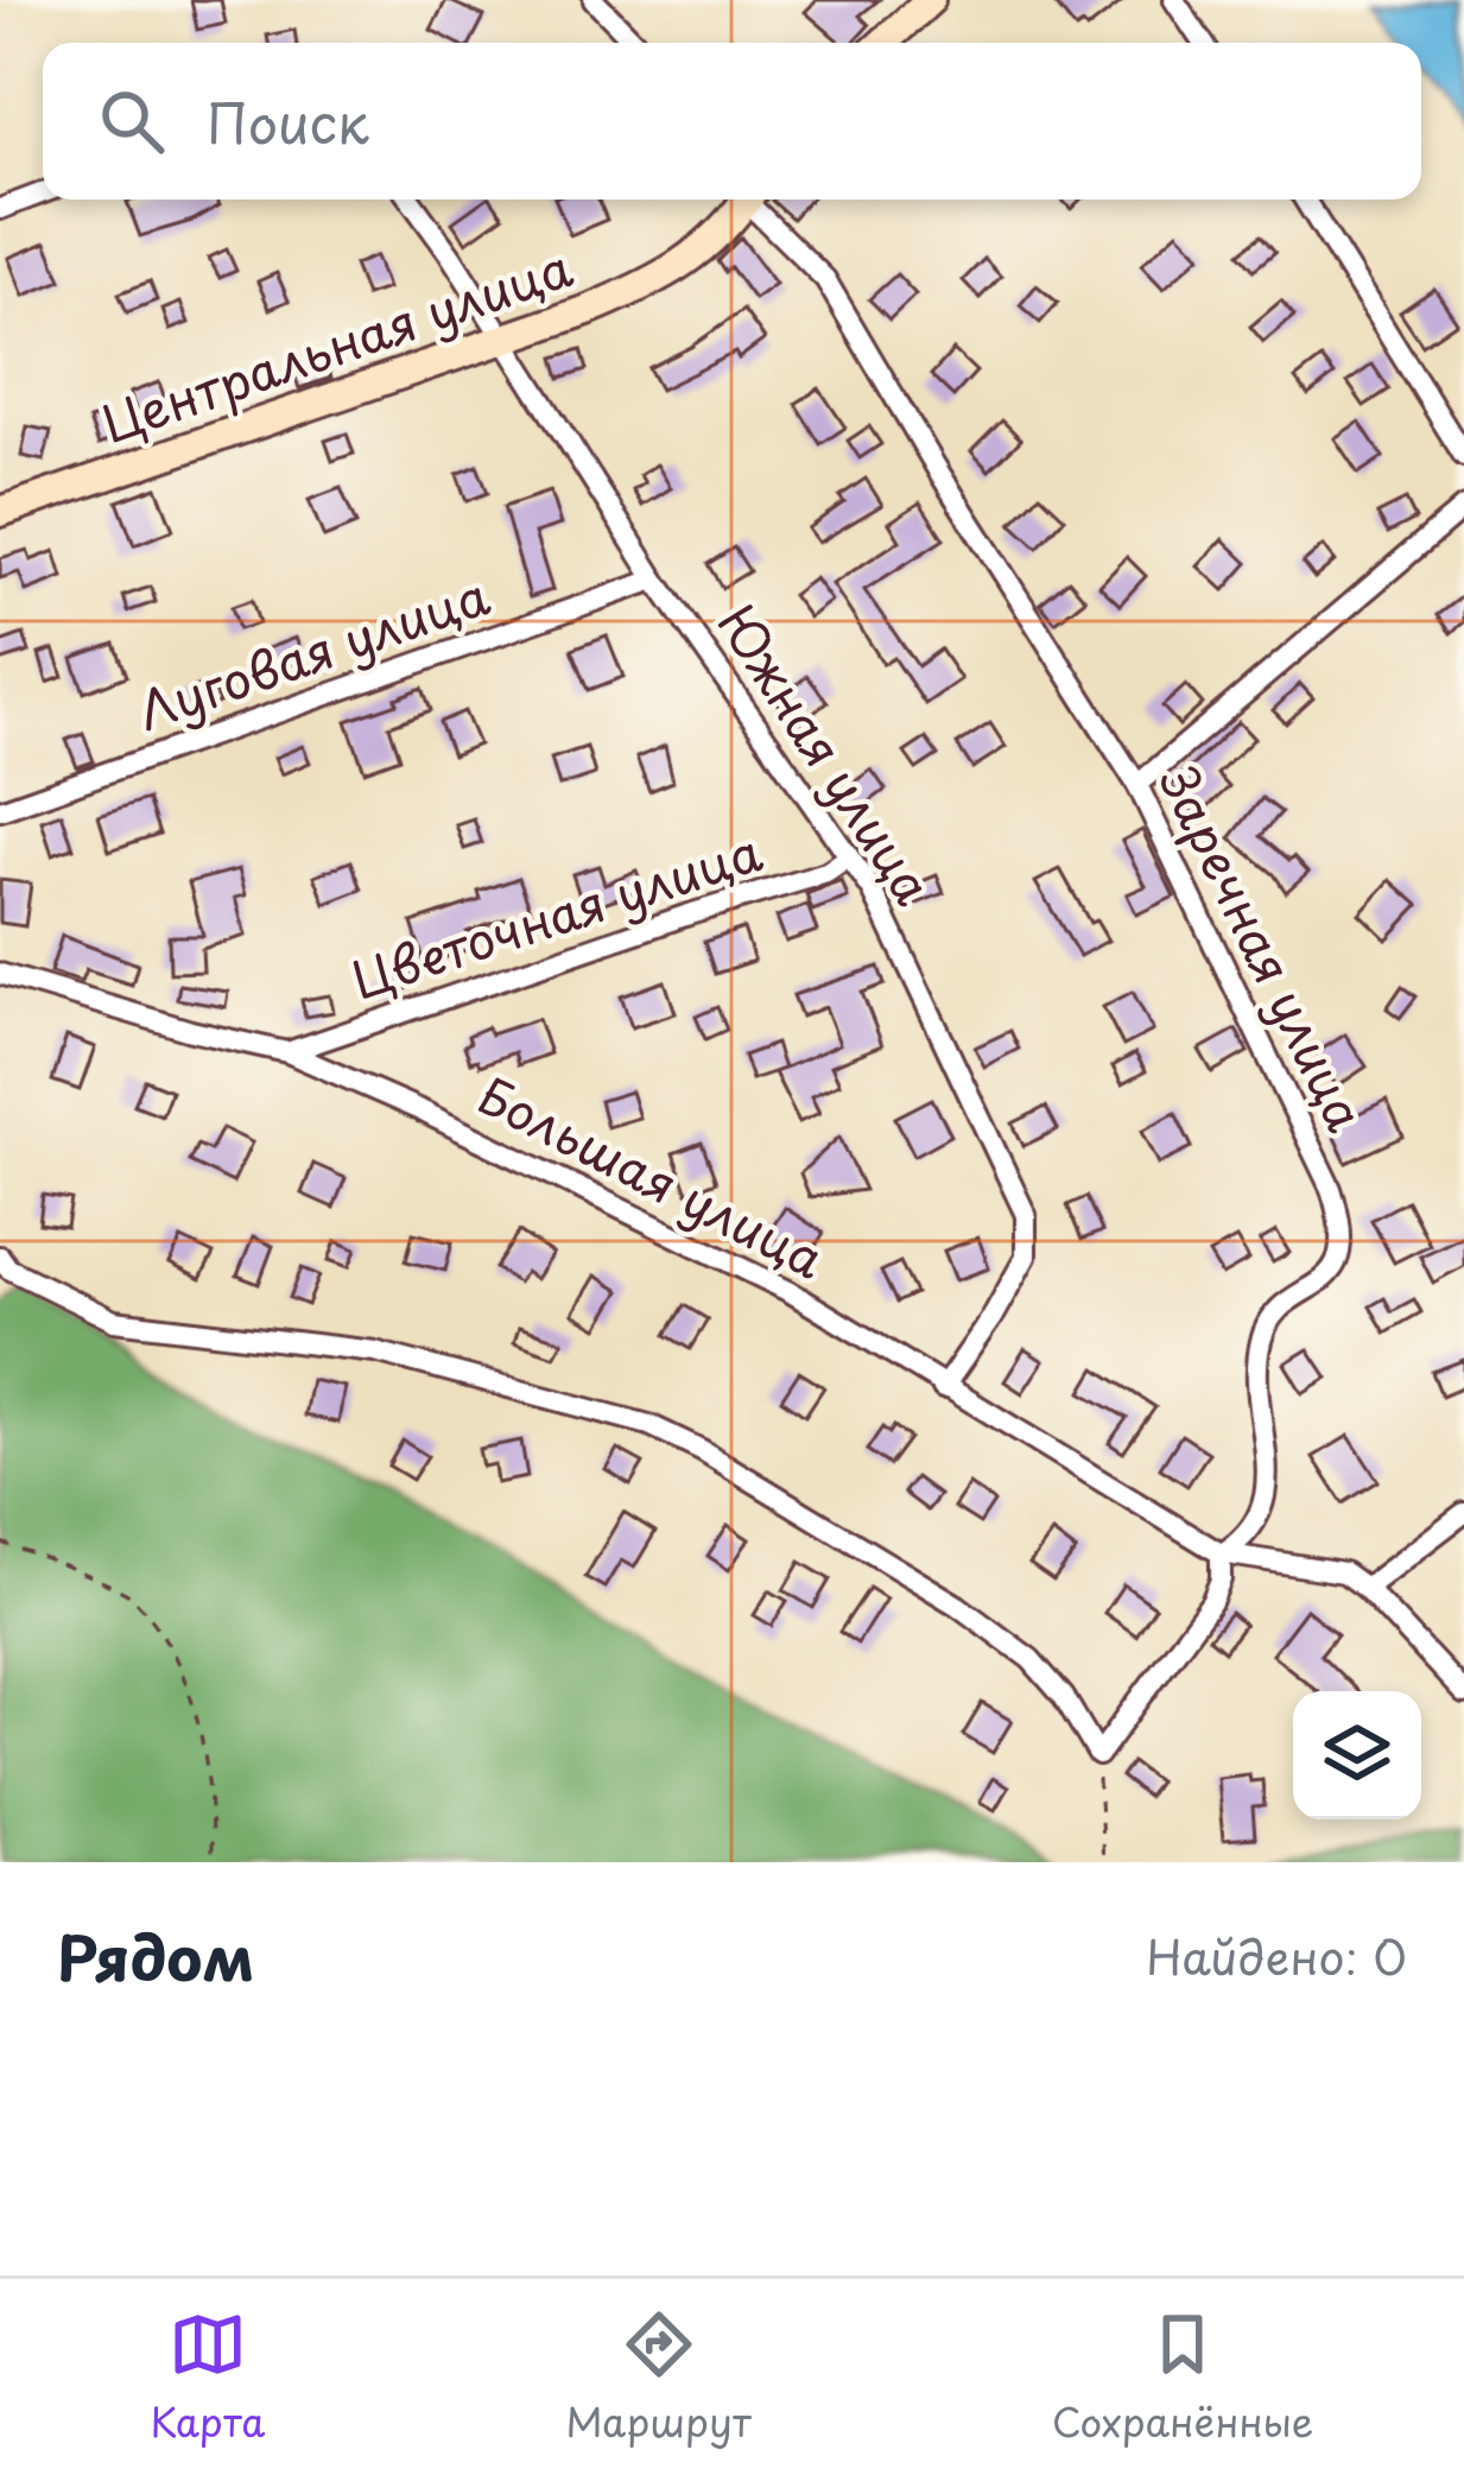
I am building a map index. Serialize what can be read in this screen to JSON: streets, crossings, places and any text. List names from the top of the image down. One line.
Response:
{"streets":{"street":["Центральная улица","Луговая улица","Южная улица","Цветочная улица","Заречная улица","Большая улица"]},"crossings":[["Центральная улица","Южная улица"],["Луговая улица","Южная улица"],["Южная улица","Цветочная улица"],["Южная улица","Большая улица"],["Цветочная улица","Большая улица"],["Заречная улица","Большая улица"]],"page":{"search":"Поиск","heading":["Рядом","Найдено: 0"],"nav":["Карта","Маршрут","Сохранённые"]}}
